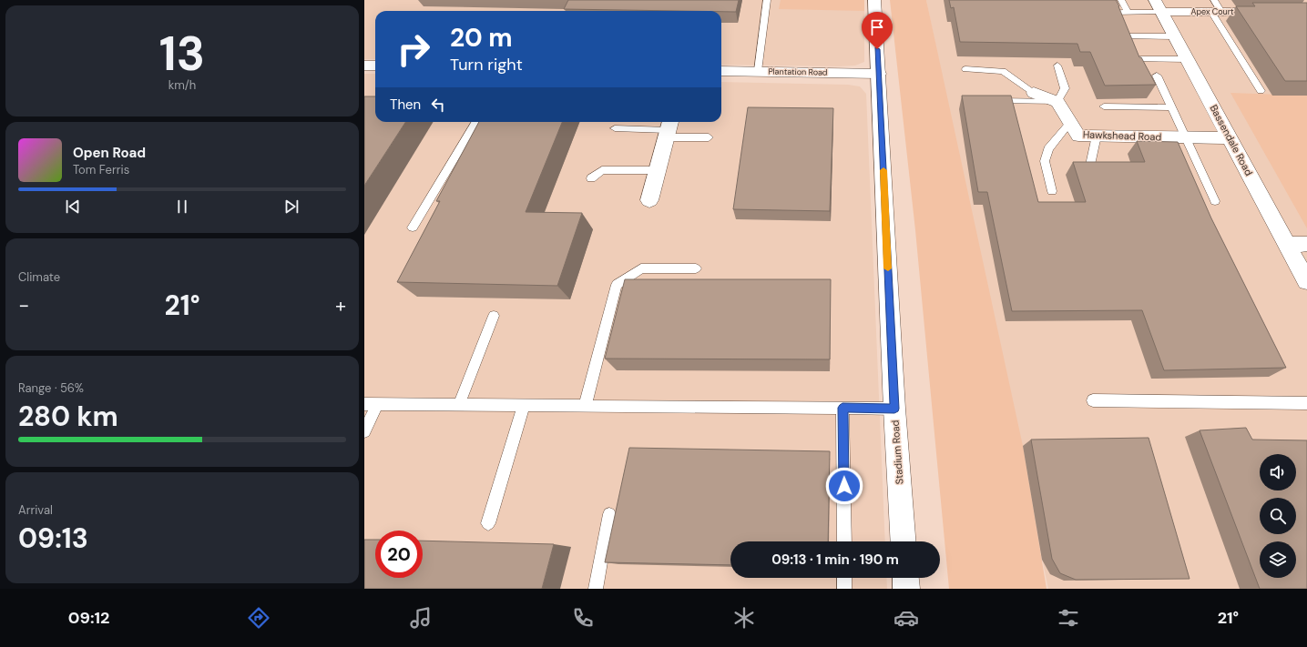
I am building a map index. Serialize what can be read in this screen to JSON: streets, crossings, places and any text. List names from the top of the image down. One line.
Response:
{"streets":{"street":["Apex Court","Plantation Road","Hawkshead Road","Bassendale Road","Stadium Road"]},"crossings":[["Apex Court","Bassendale Road"],["Plantation Road","Stadium Road"],["Hawkshead Road","Bassendale Road"]],"page":{"tile":[["13","km/h"],"Climate",["Range · 56%","280 km"],["Arrival","09:13"]],"turn":["20 m","Turn right"],"then":"Then","song":["Open Road","Tom Ferris"],"heat":["−","21°","+"],"limit":"20","trip":"09:13 · 1 min · 190 m","tabs":["09:12","21°"]}}
